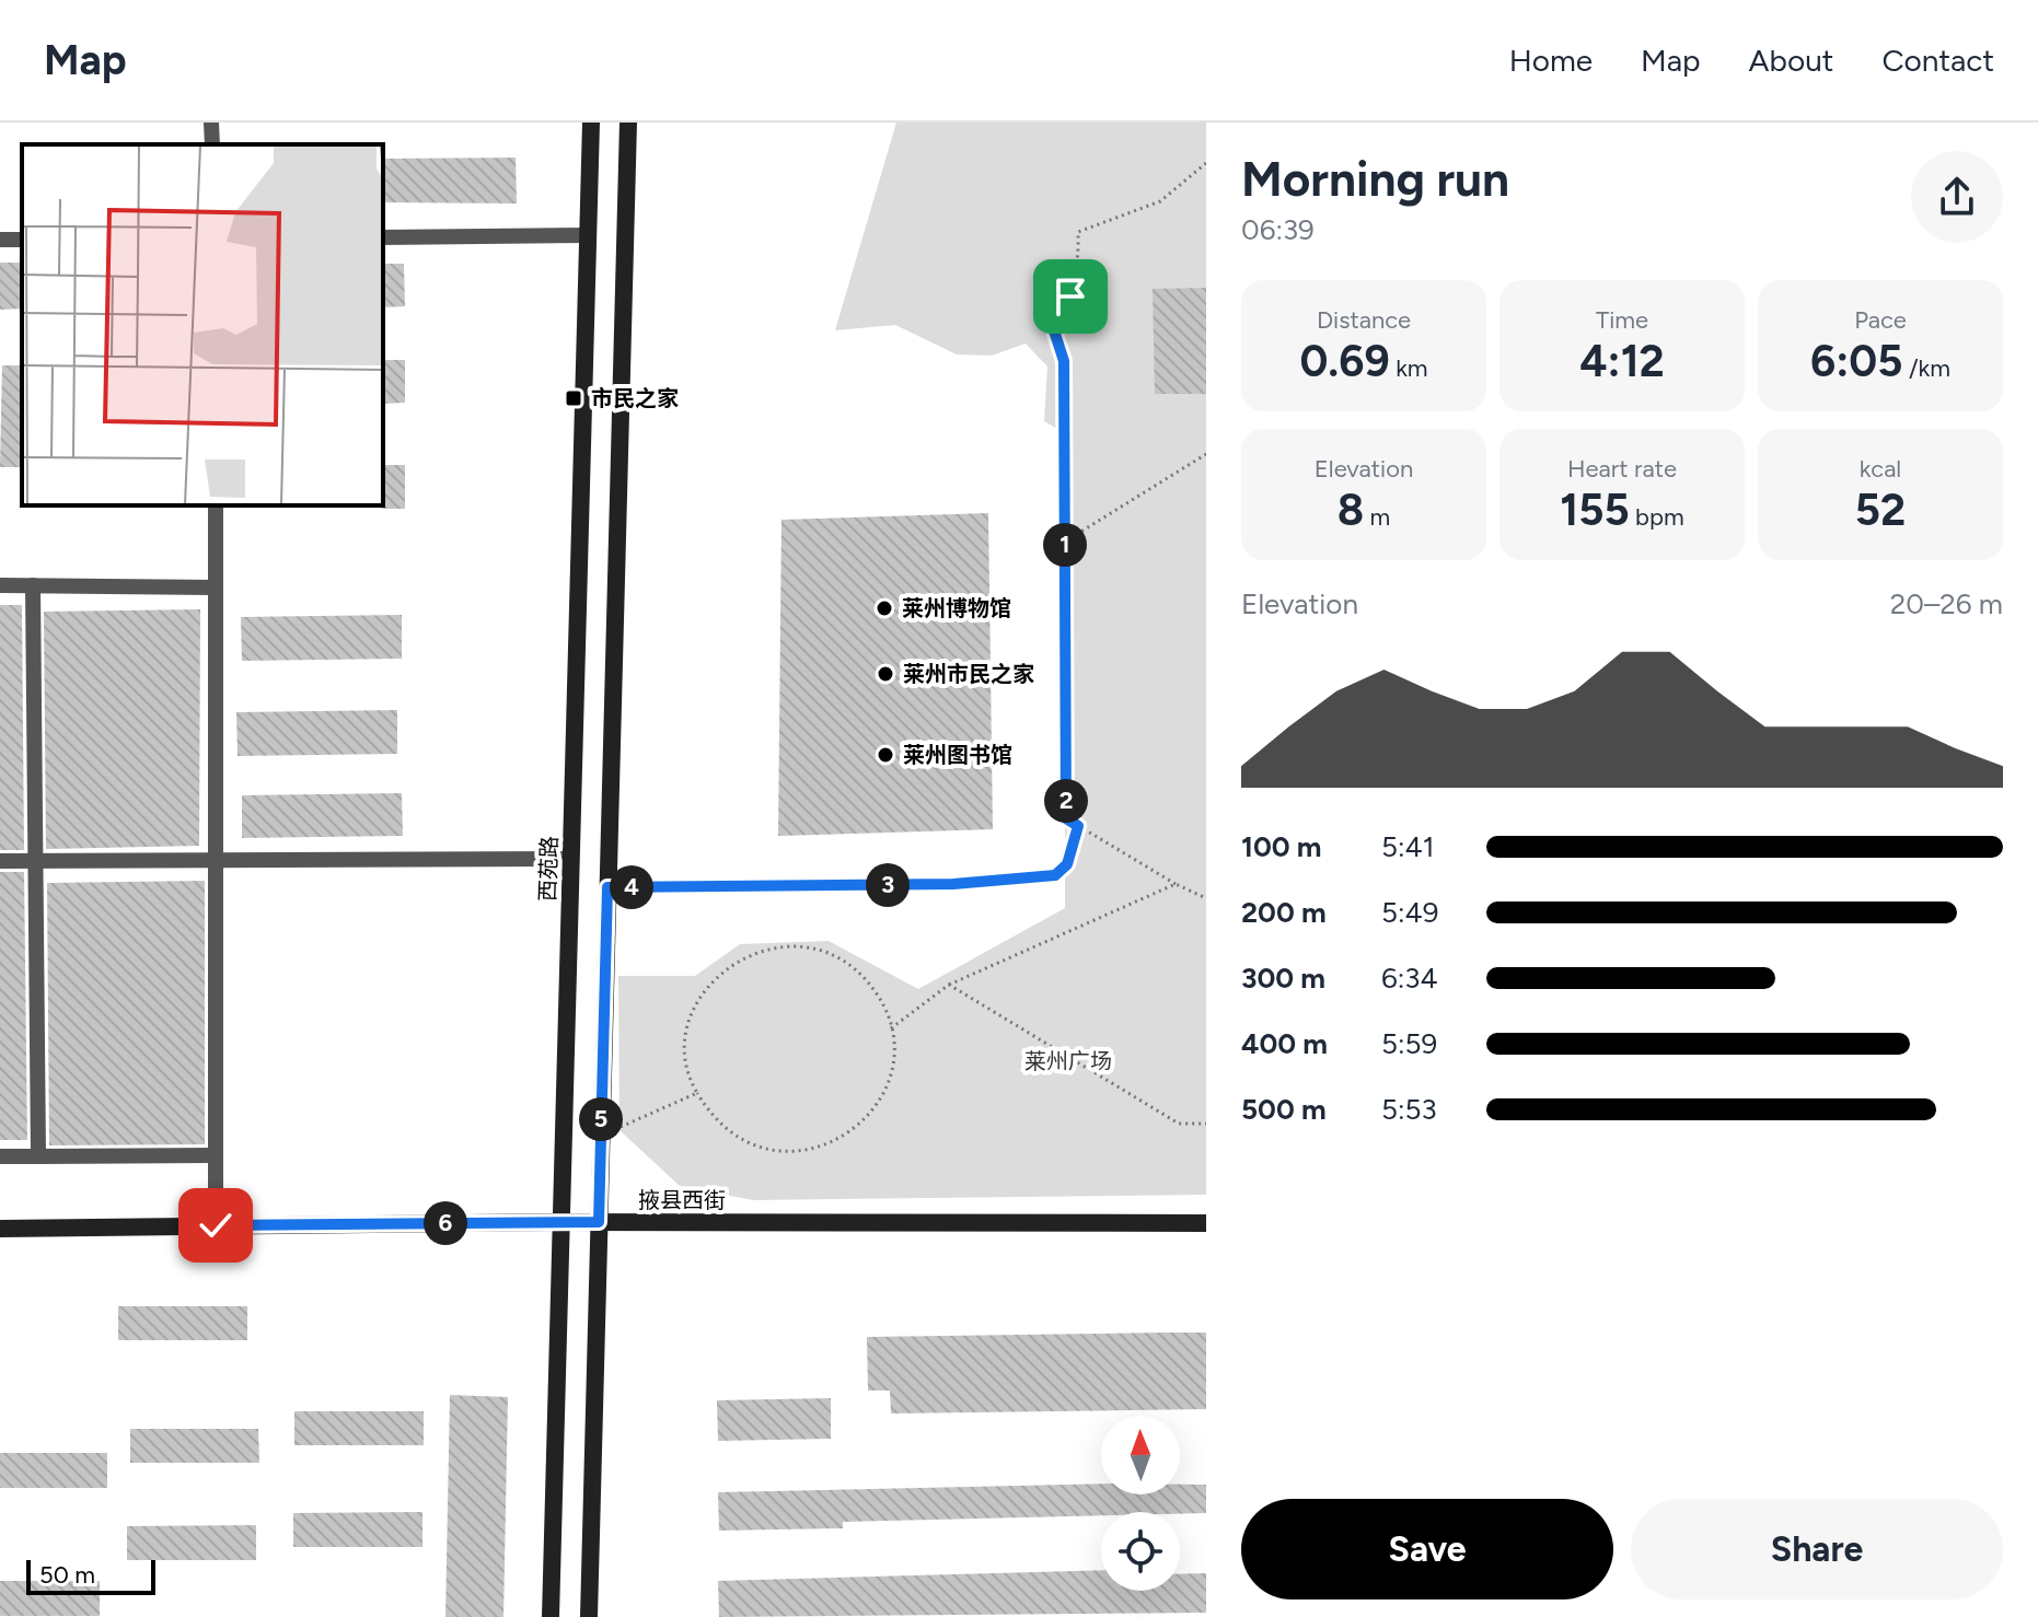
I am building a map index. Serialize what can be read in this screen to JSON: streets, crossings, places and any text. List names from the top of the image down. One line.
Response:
{"streets":{"main road":["西苑路","掖县西街"]},"crossings":[["西苑路","掖县西街"]],"parks":["莱州广场"],"places":{"transit":["市民之家"],"other":["莱州博物馆","莱州市民之家","莱州图书馆"]},"scale_bar":"50 m","north":"top","page":{"header":"Map","nav":["Home","Map","About","Contact"],"heading":["Morning run","06:39"],"stats":[["Distance","0.69 km"],["Time","4:12"],["Pace","6:05 /km"],["Elevation","8 m"],["Heart rate","155 bpm"],["kcal","52"]],"pins":["1","2","3","4","5","6"],"chart":["Elevation","20–26 m"],"list":[{"name":"100 m","note":"5:41"},{"name":"200 m","note":"5:49"},{"name":"300 m","note":"6:34"},{"name":"400 m","note":"5:59"},{"name":"500 m","note":"5:53"}],"buttons":["Save","Share"],"scale":"50 m"}}
